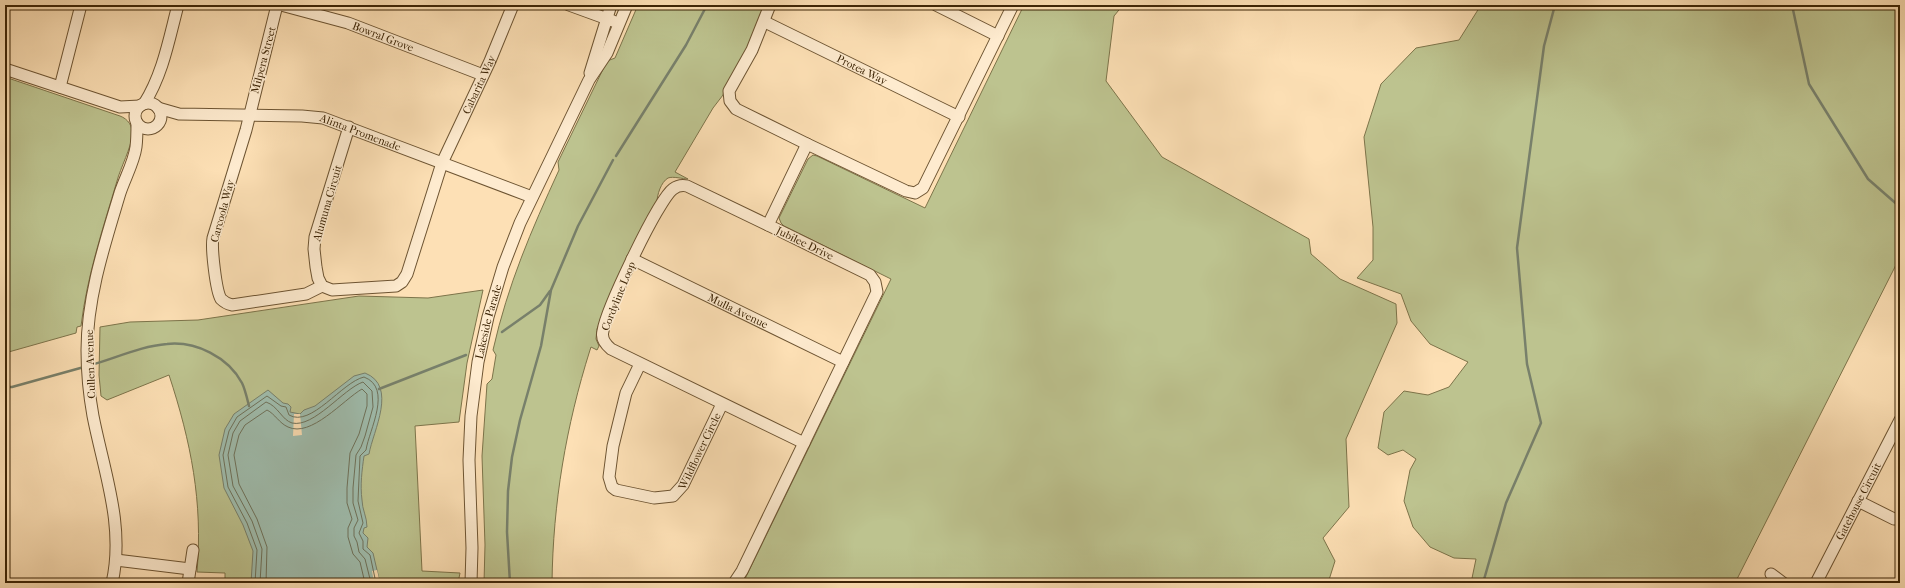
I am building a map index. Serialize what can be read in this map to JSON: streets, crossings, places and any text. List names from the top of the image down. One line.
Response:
{"streets":{"street":["Bowral Grove","Milpera Street","Protea Way","Cabarita Way","Alinta Promenade","Alumuna Circuit","Carcoola Way","Jubilee Drive","Cordyline Loop","Mulla Avenue","Lakeside Parade","Cullen Avenue","Wildflower Circle","Gatehouse Circuit"]},"crossings":[["Bowral Grove","Cabarita Way"],["Milpera Street","Alinta Promenade"],["Milpera Street","Carcoola Way"],["Cabarita Way","Alinta Promenade"],["Alinta Promenade","Alumuna Circuit"],["Alinta Promenade","Carcoola Way"],["Alinta Promenade","Lakeside Parade"],["Alinta Promenade","Cullen Avenue"],["Alumuna Circuit","Carcoola Way"],["Jubilee Drive","Cordyline Loop"],["Jubilee Drive","Mulla Avenue"],["Cordyline Loop","Mulla Avenue"],["Cordyline Loop","Wildflower Circle"]]}
